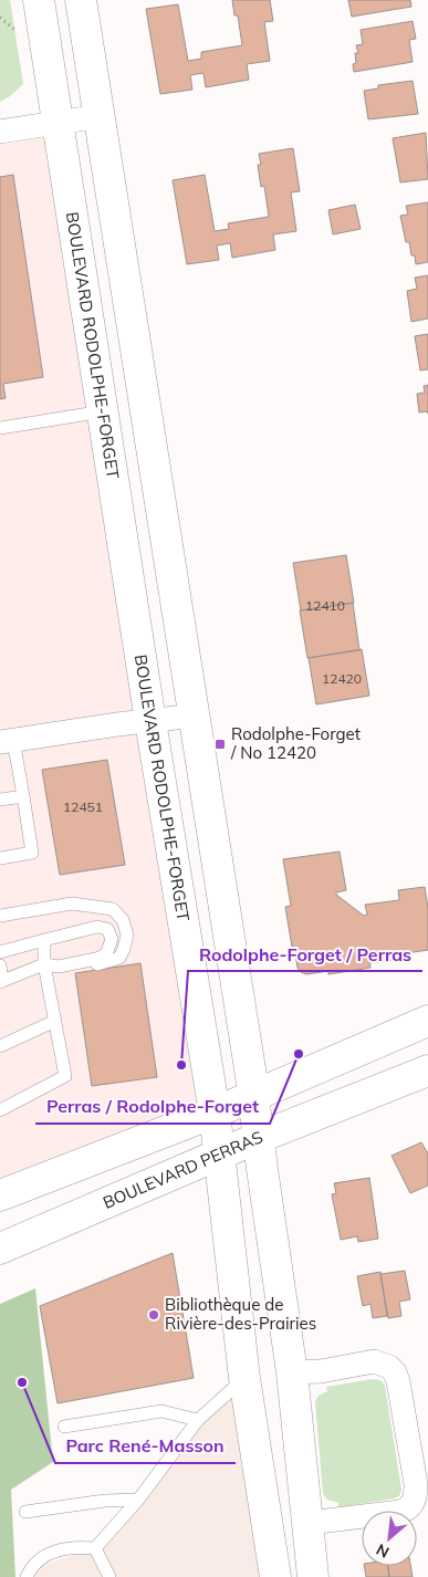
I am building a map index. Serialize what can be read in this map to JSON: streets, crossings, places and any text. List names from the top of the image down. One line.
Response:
{"streets":{"street":["BOULEVARD RODOLPHE-FORGET","BOULEVARD PERRAS"]},"crossings":[["BOULEVARD RODOLPHE-FORGET","BOULEVARD PERRAS"]],"places":{"transit":["Rodolphe-Forget / No 12420"],"other":["Perras / Rodolphe-Forget","Rodolphe-Forget / Perras","Bibliothèque de Rivière-des-Prairies","Parc René-Masson"]},"house_numbers":["12410","12420","12451"],"north":"bottom left"}
